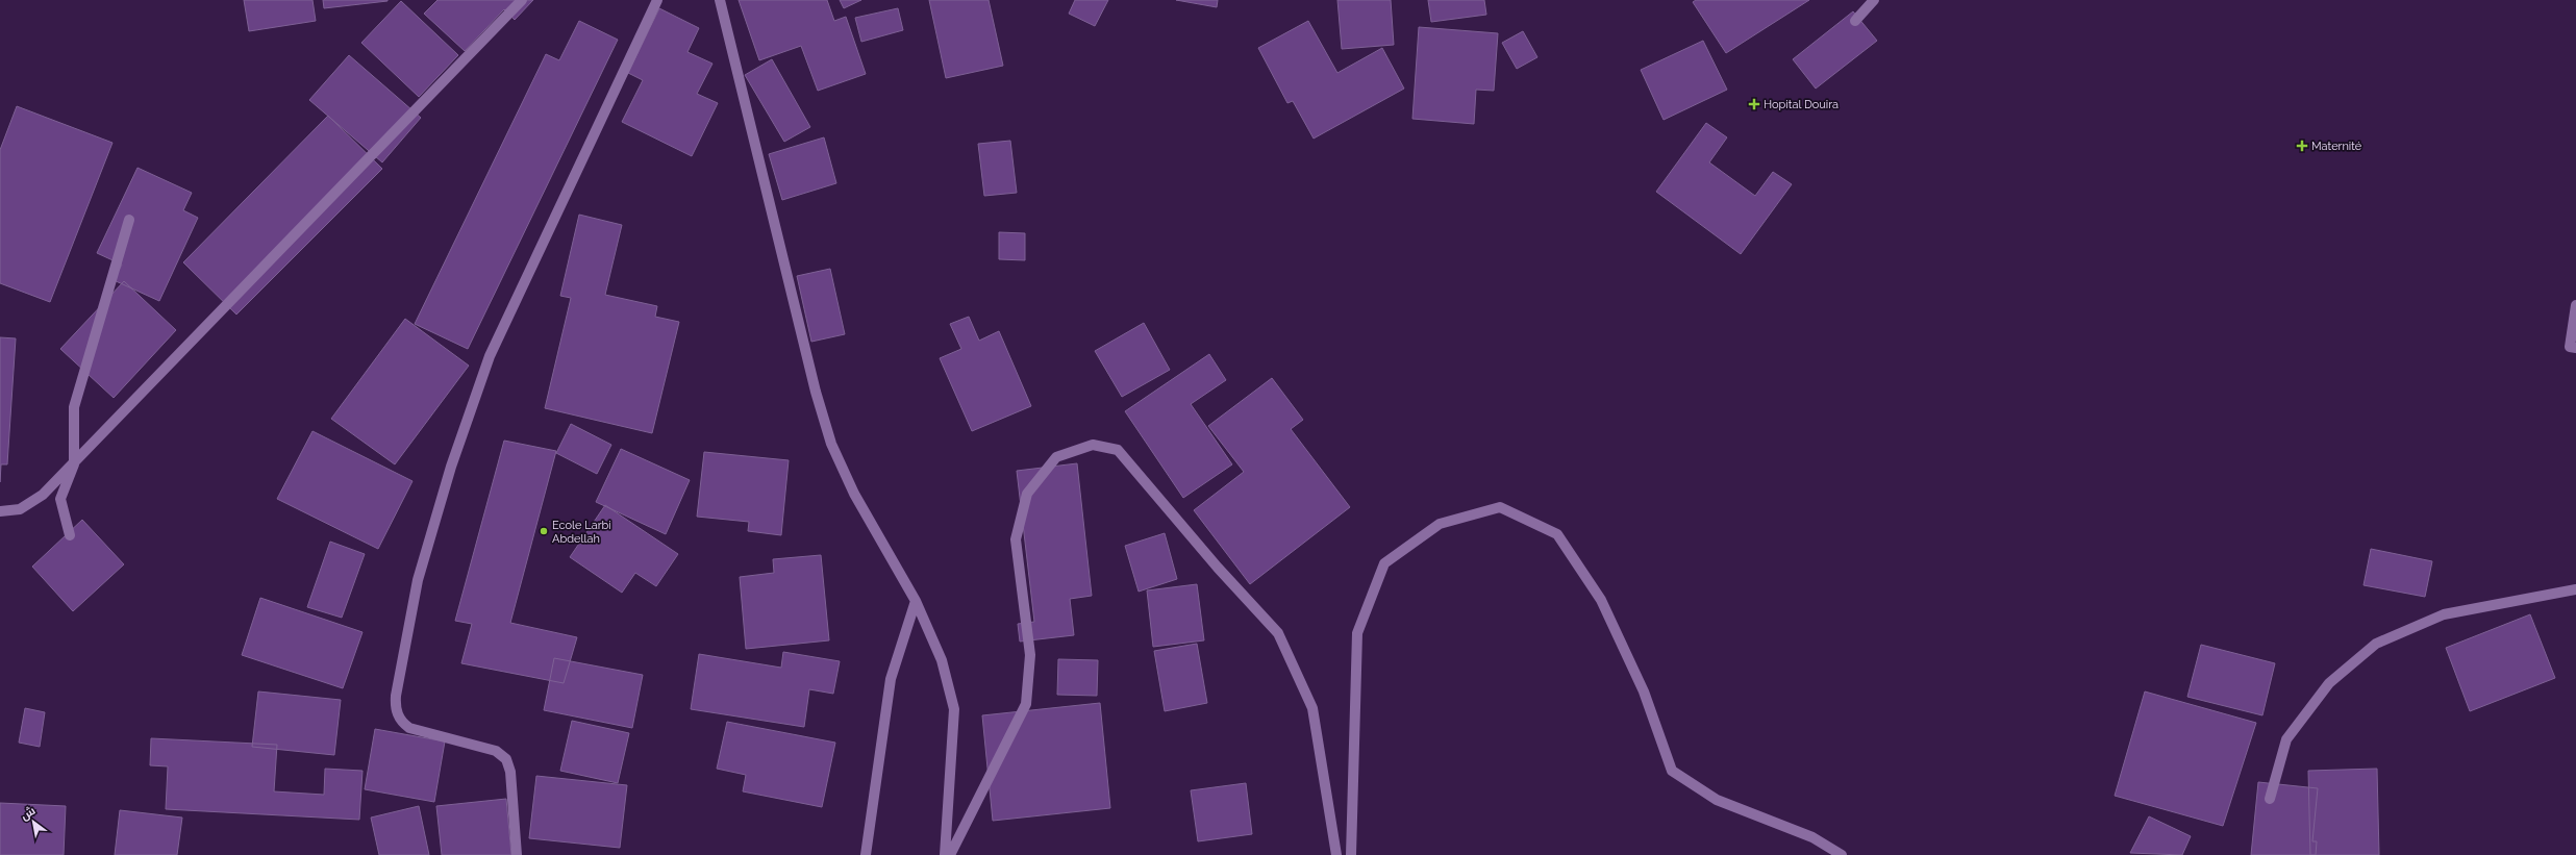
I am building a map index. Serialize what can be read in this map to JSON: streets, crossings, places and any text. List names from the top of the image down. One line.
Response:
{"places":{"health":["Hopital Douira","Maternité"],"other":["Ecole Larbi Abdellah"]},"north":"top left"}
